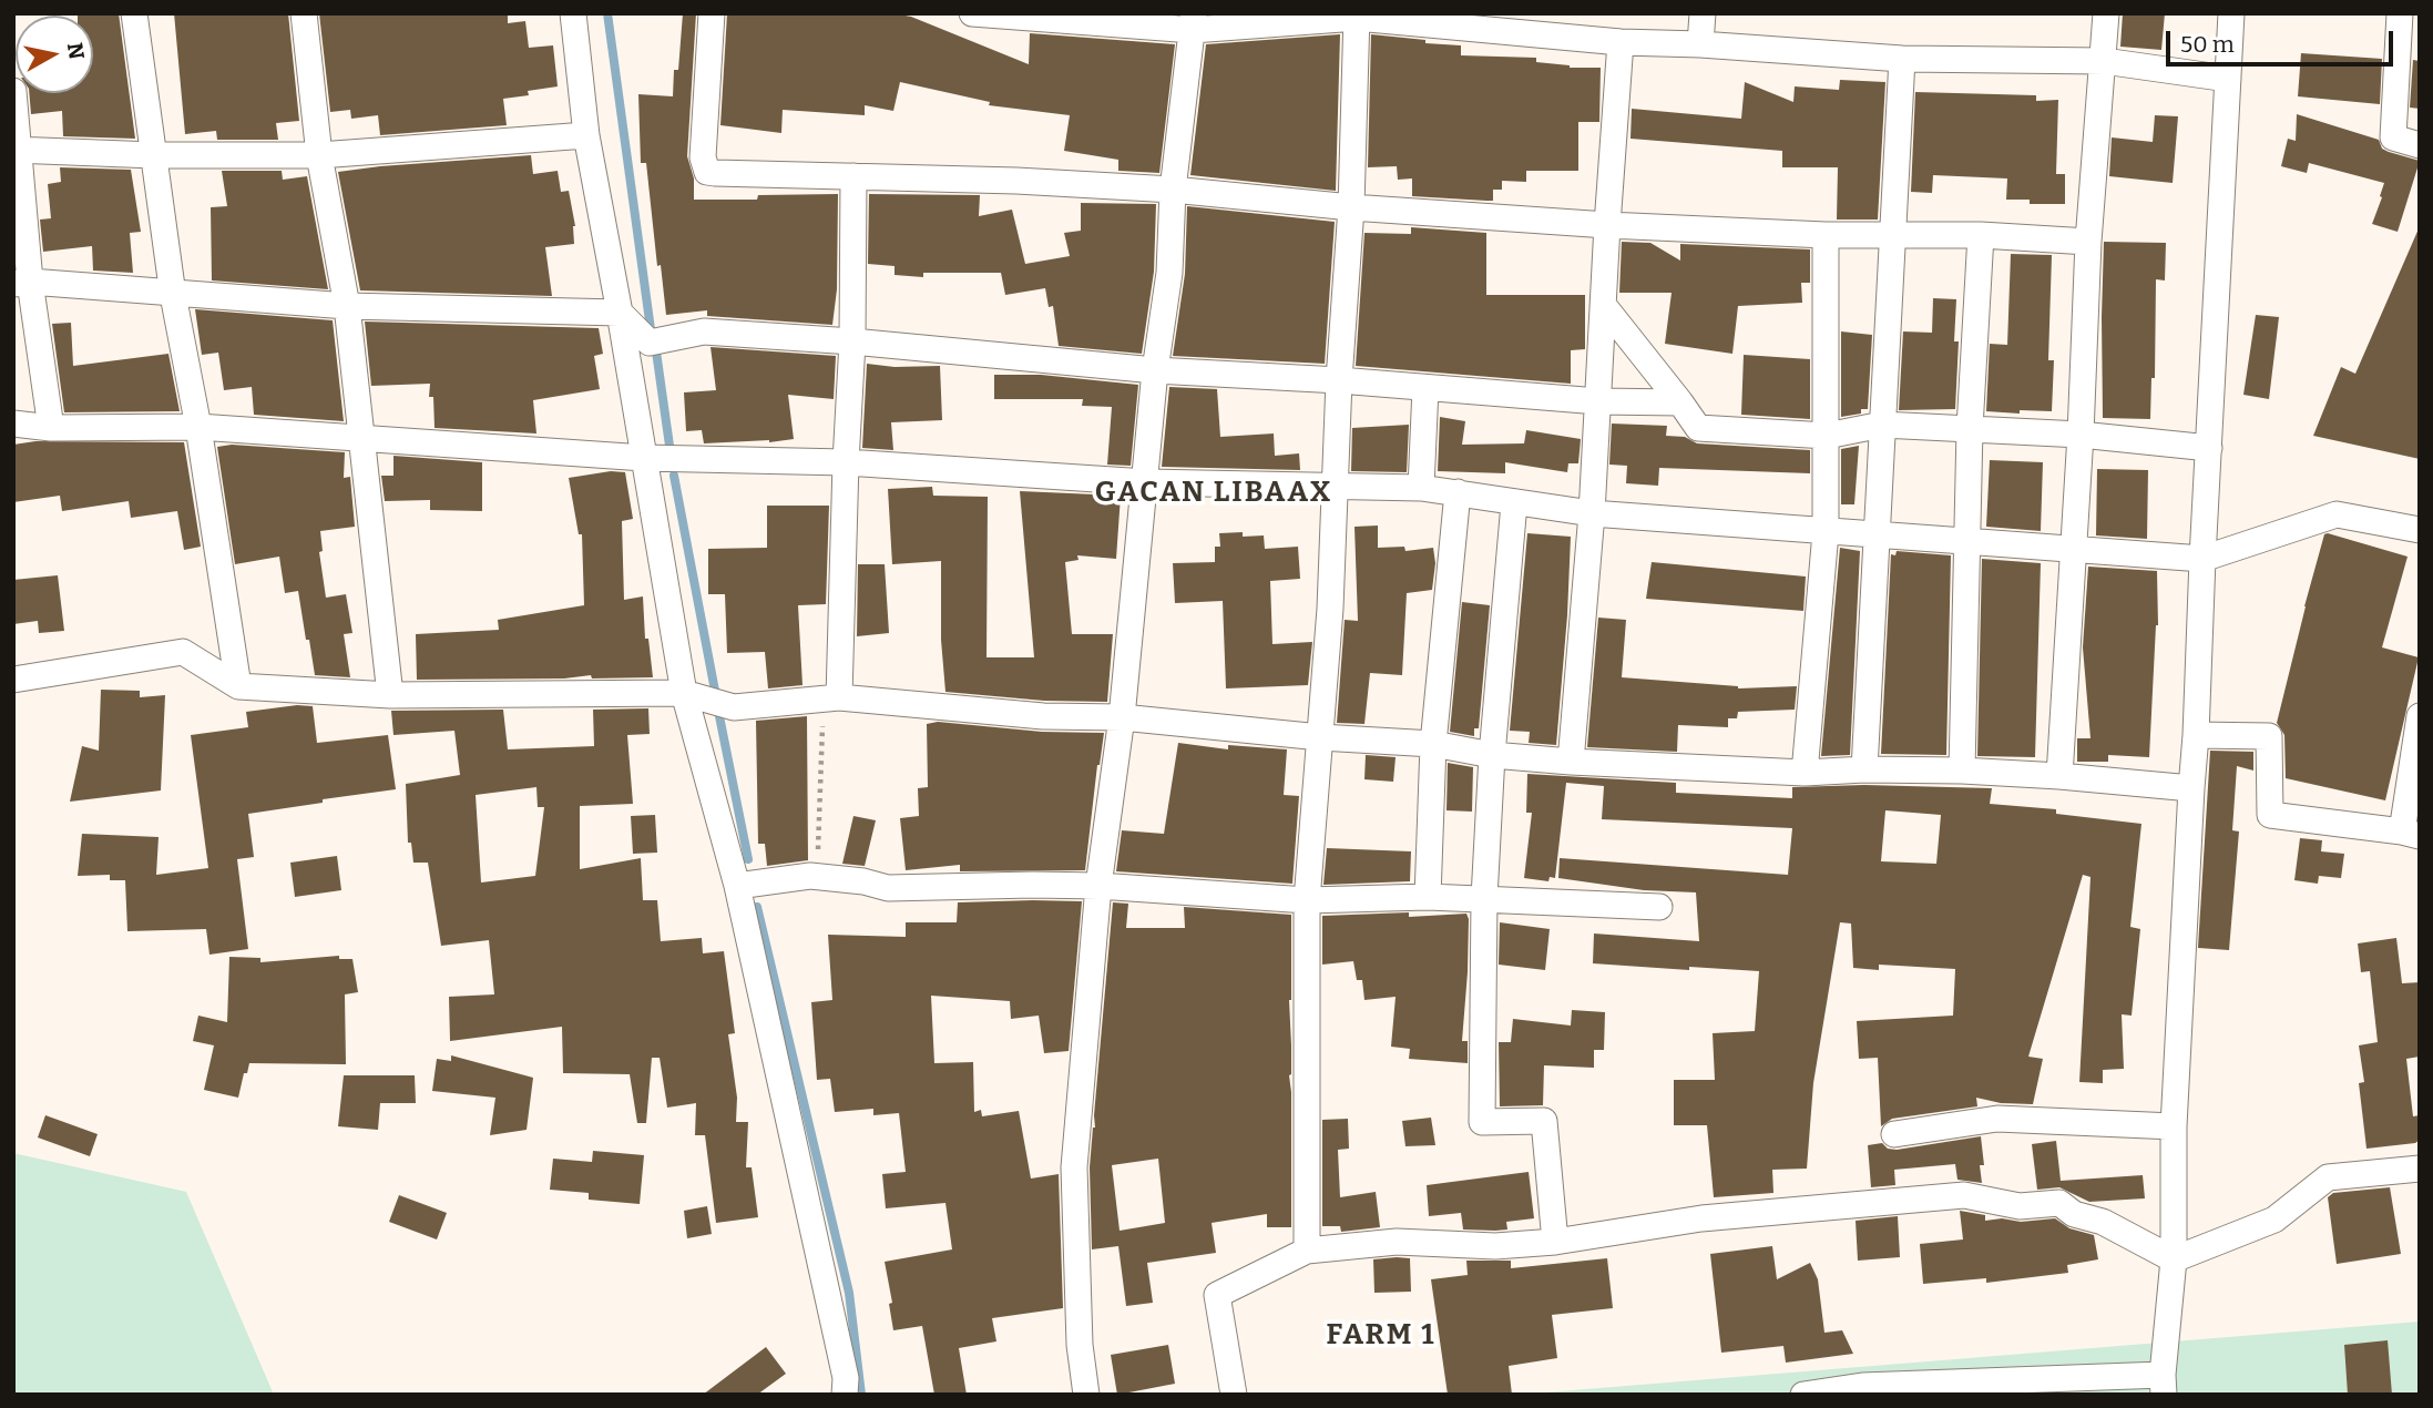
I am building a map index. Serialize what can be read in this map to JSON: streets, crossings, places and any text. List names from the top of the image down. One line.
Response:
{"districts":["GACAN LIBAAX","FARM 1"],"scale_bar":"50 m","north":"right"}
